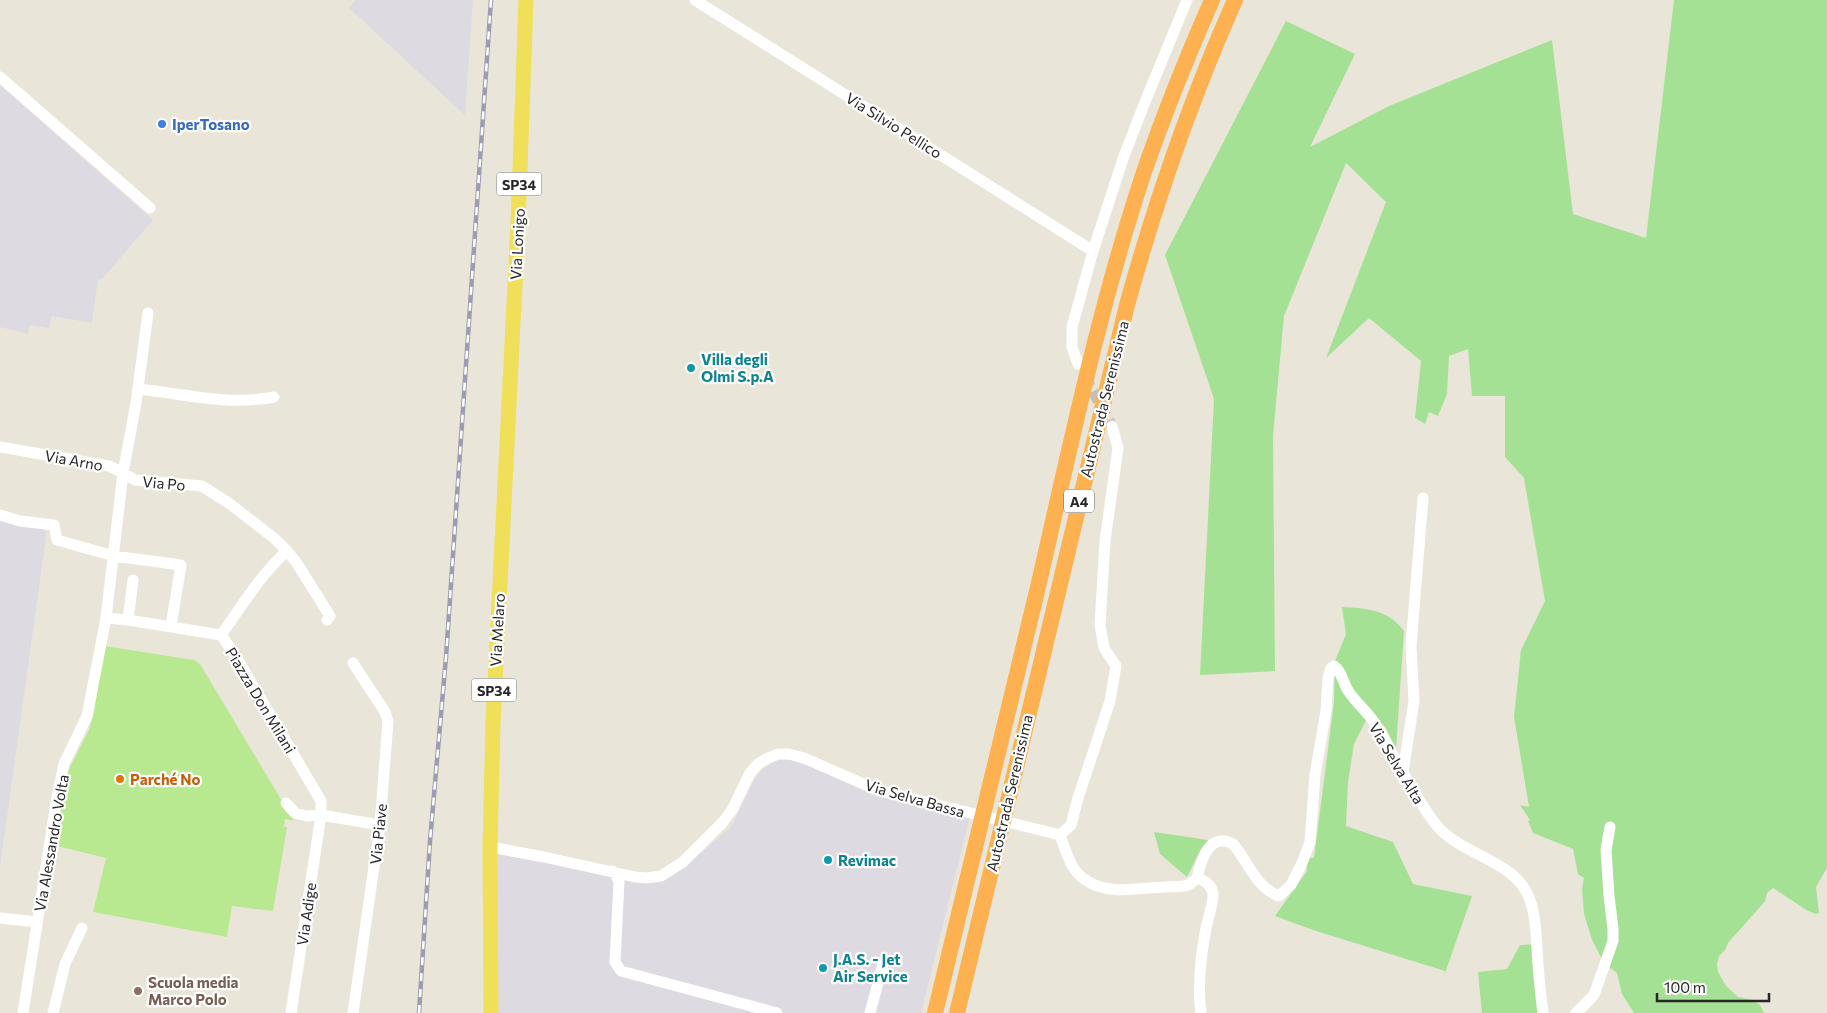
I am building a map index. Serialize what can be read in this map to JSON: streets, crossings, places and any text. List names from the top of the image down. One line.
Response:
{"streets":{"highway":["Autostrada Serenissima","A4"],"main road":["SP34","Via Lonigo","Via Melaro"],"street":["Via Silvio Pellico","Via Arno","Via Po","Piazza Don Milani","Via Selva Alta","Via Selva Bassa","Via Piave","Via Alessandro Volta","Via Adige"]},"crossings":[["Via Lonigo","Via Melaro"],["Via Arno","Via Po"],["Via Arno","Piazza Don Milani"],["Via Arno","Via Alessandro Volta"],["Via Melaro","Via Selva Bassa"],["Piazza Don Milani","Via Alessandro Volta"],["Piazza Don Milani","Via Adige"]],"places":["IperTosano","Villa degli Olmi S.p.A","Parché No","Revimac","J.A.S. - Jet Air Service","Scuola media Marco Polo"],"scale_bar":"100 m"}
